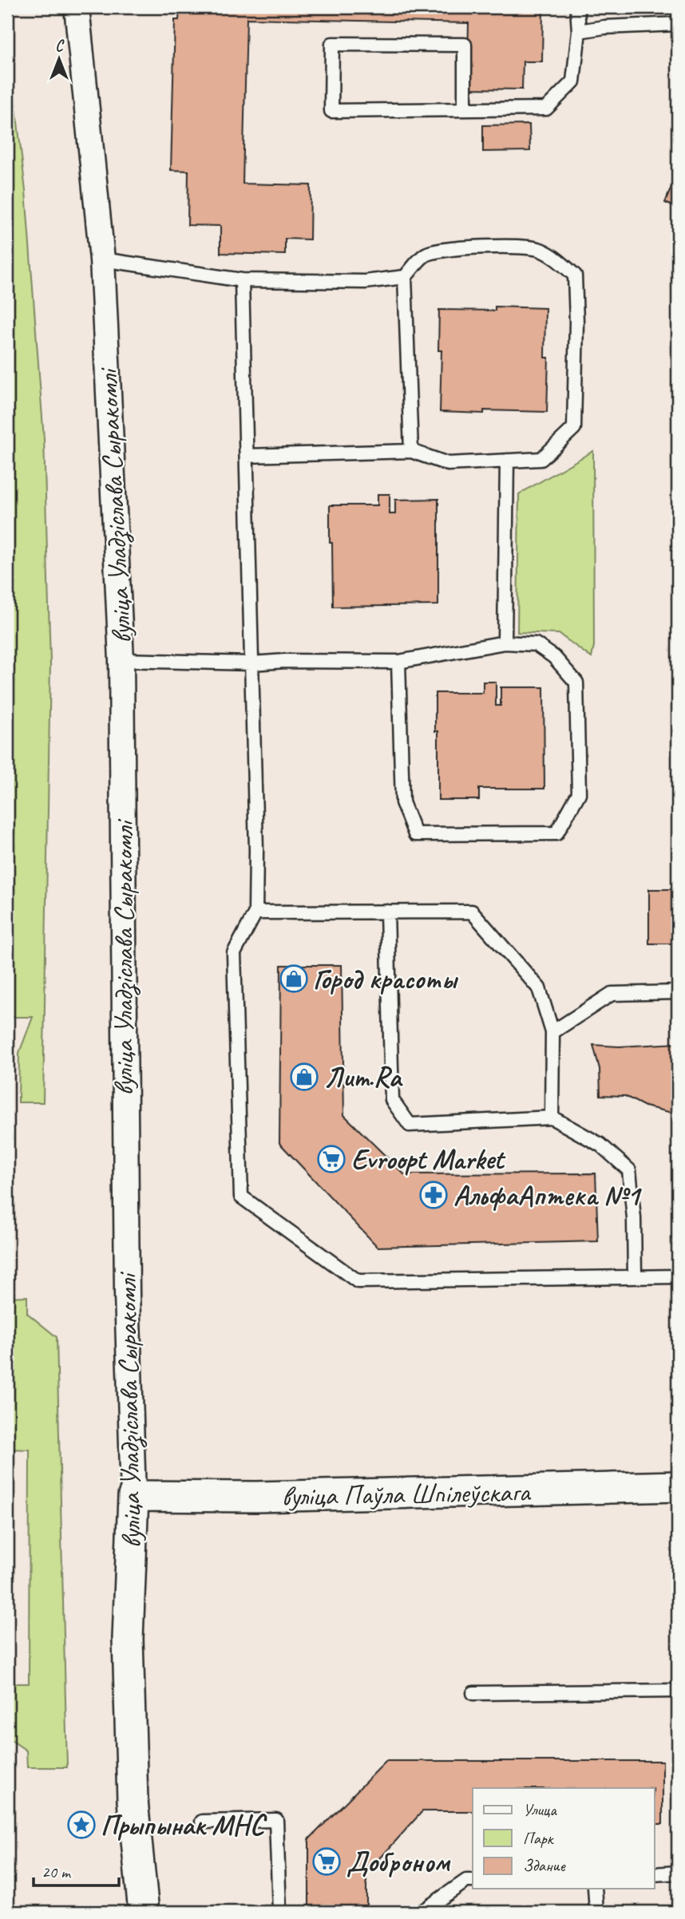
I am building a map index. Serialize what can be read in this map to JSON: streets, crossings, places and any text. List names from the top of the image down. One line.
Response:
{"streets":{"street":["вуліца Уладзіслава Сыракомлі","вуліца Паўла Шпілеўскага"]},"crossings":[["вуліца Уладзіслава Сыракомлі","вуліца Паўла Шпілеўскага"]],"places":{"shop":["Город красоты","Лит.Ra"],"supermarket":["Evroopt Market","Доброном"],"pharmacy":["АльфаАптека №1"],"place":["Прыпынак МНС"]},"legend":["Улица","Парк","Здание"],"scale_bar":"20 m","north":"top"}
